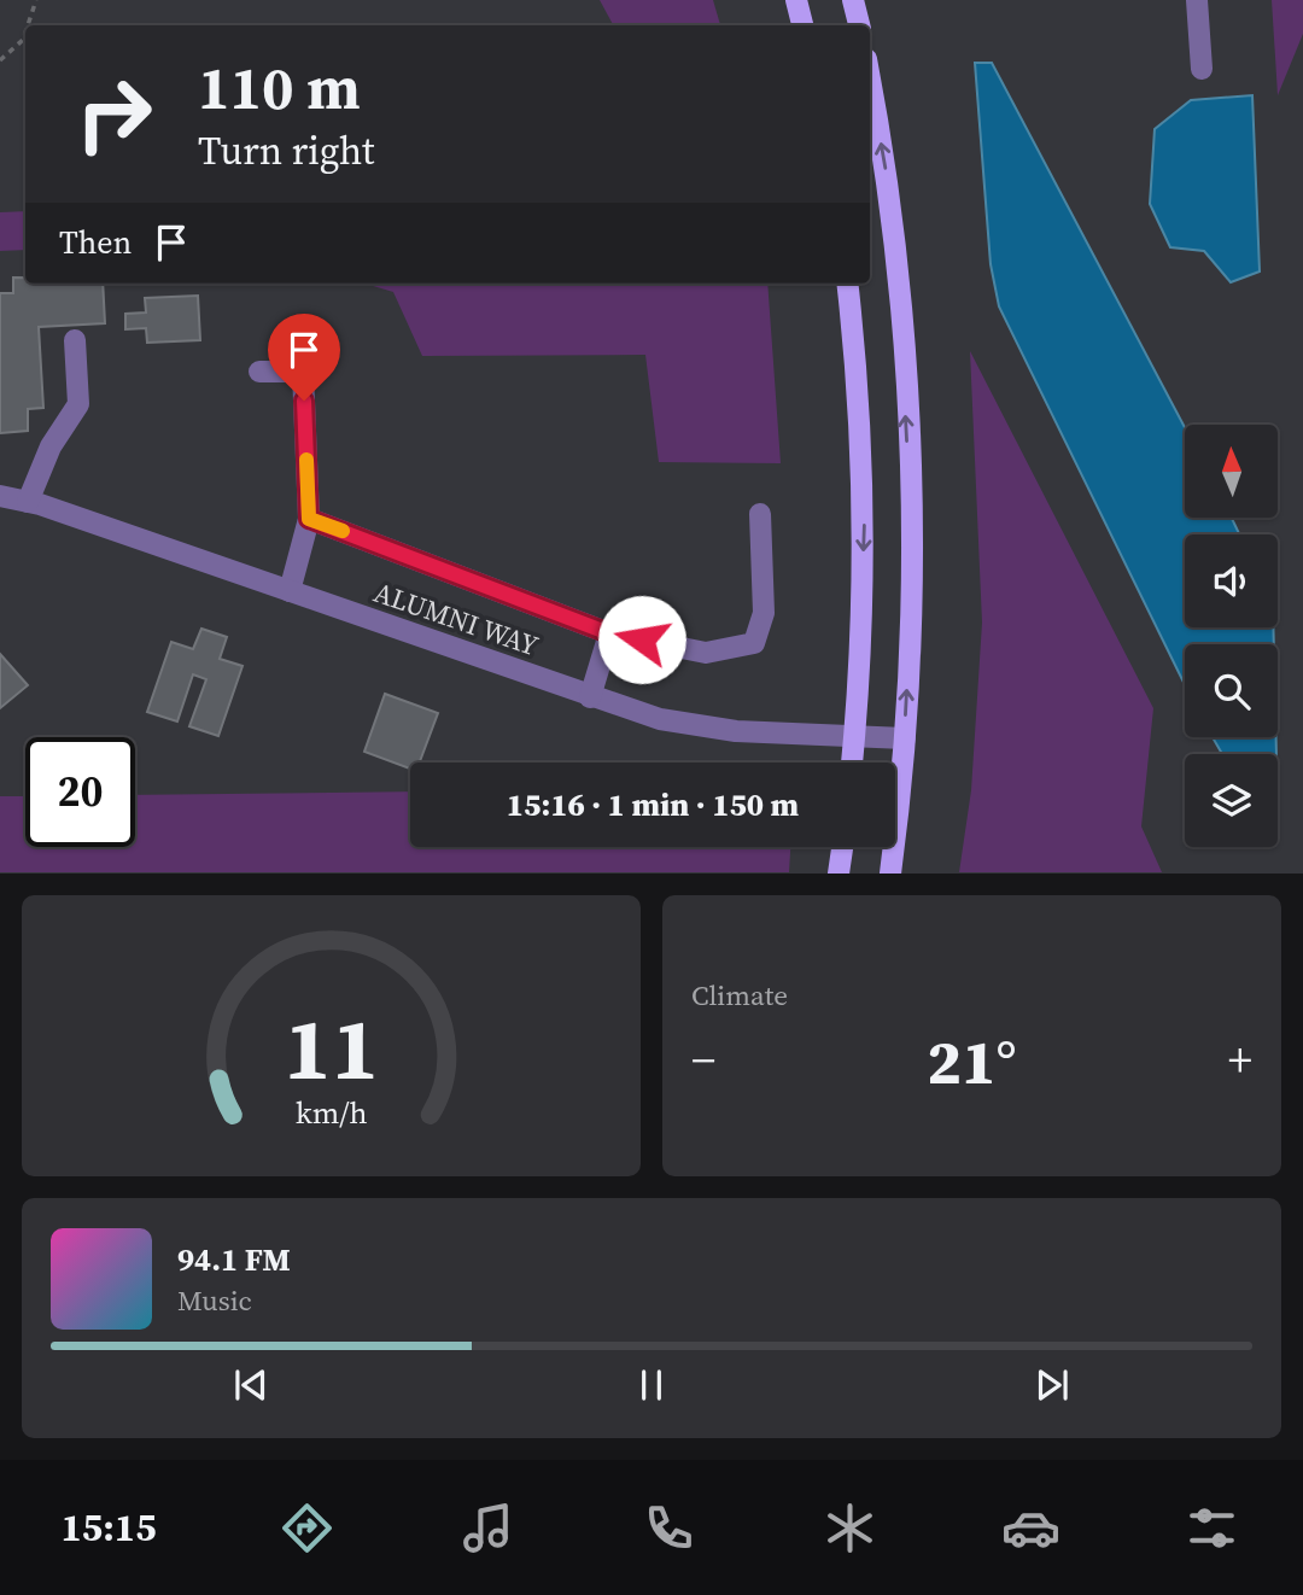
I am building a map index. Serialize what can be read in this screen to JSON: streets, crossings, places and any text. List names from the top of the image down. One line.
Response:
{"streets":{"street":["ALUMNI WAY"]},"north":"top","page":{"turn":["110 m","Turn right"],"then":"Then","limit":"20","trip":"15:16 · 1 min · 150 m","tile":"Climate","heat":["−","21°","+"],"song":["94.1 FM","Music"],"tabs":"15:15","gauge":["11","km/h"]}}
